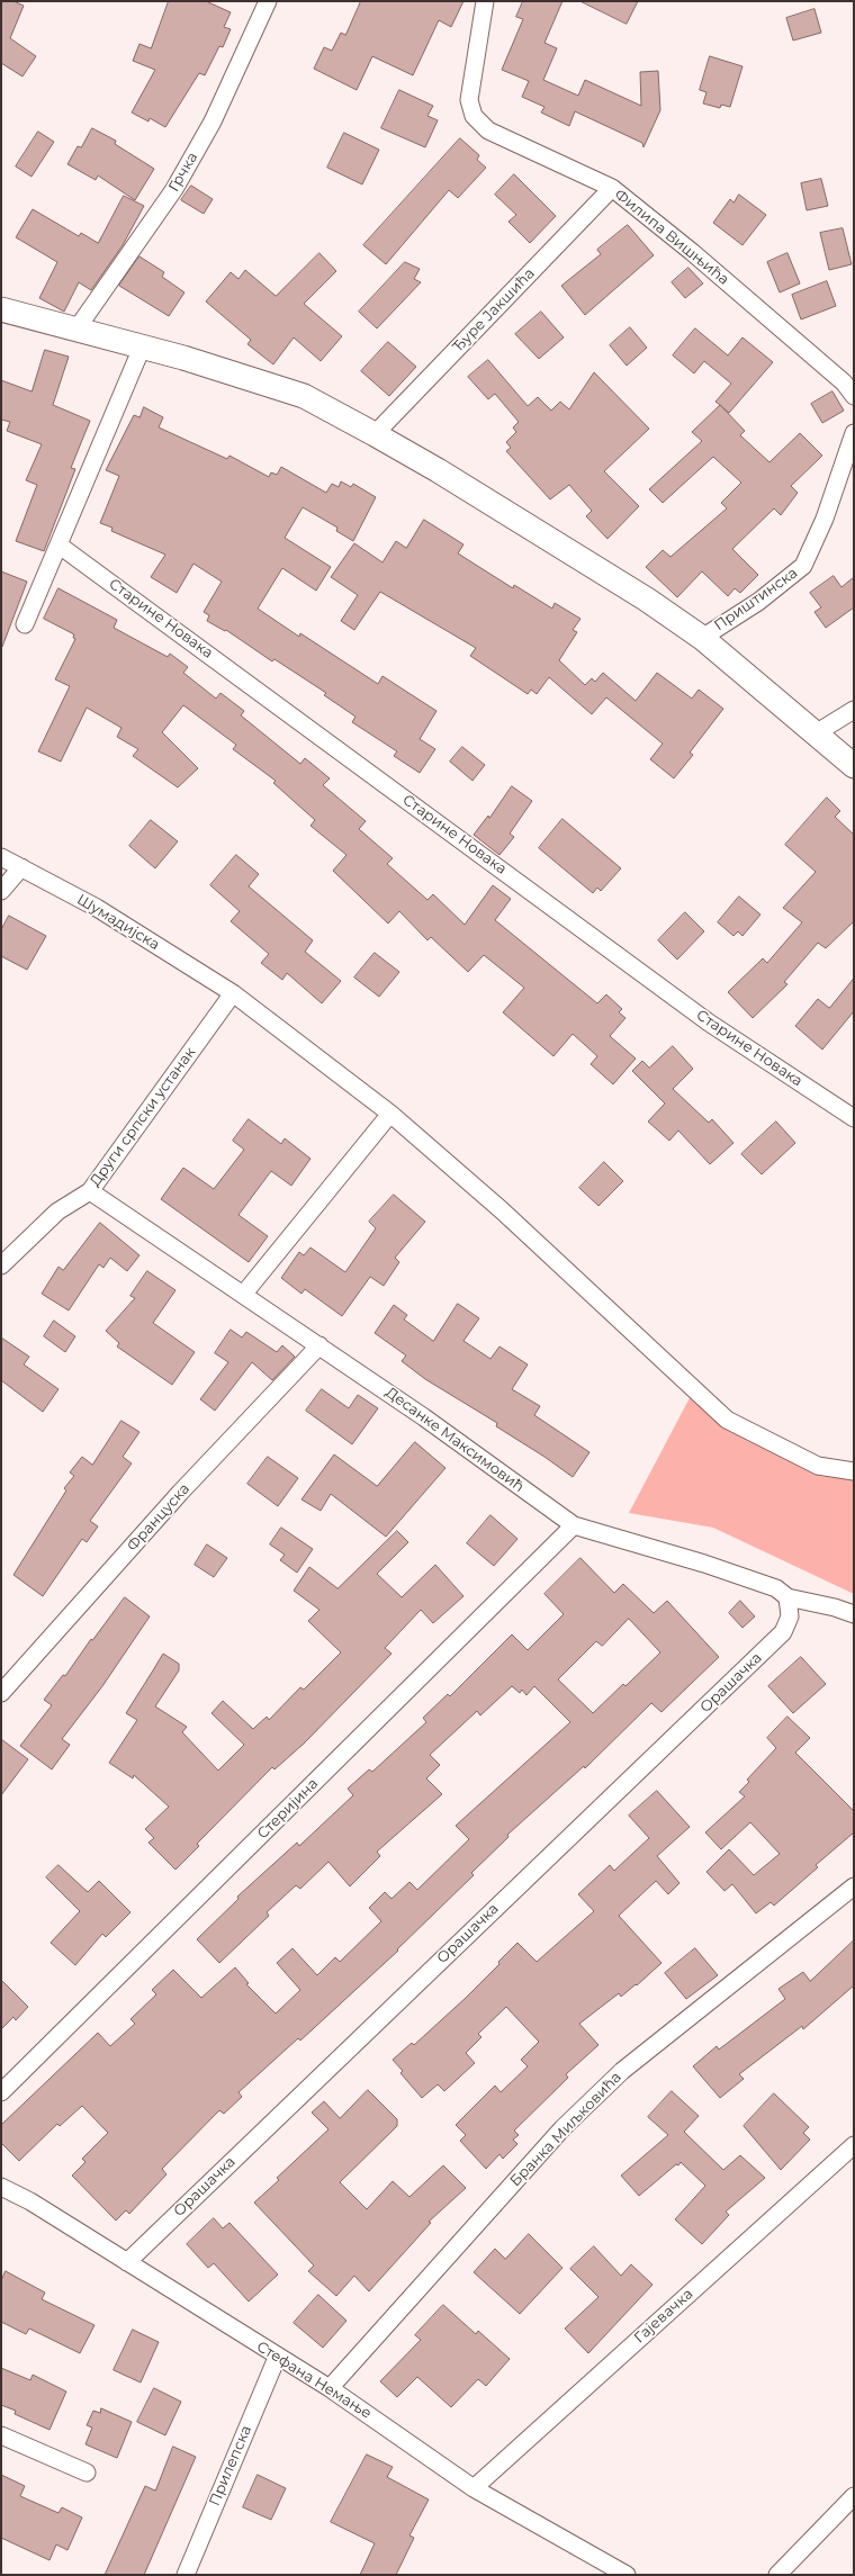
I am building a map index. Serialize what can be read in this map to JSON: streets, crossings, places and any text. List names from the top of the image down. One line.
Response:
{"streets":{"street":["Грчка","Филипа Вишњића","Ђуре Јакшића","Приштинска","Старине Новака","Шумадијска","Други српски устанак","Десанке Максимовић","Француска","Орашачка","Стеријина","Бранка Миљковића","Гајевачка","Стефана Немање","Прилепска"]},"crossings":[["Филипа Вишњића","Ђуре Јакшића"],["Шумадијска","Други српски устанак"],["Други српски устанак","Десанке Максимовић"],["Десанке Максимовић","Француска"],["Десанке Максимовић","Орашачка"],["Десанке Максимовић","Стеријина"],["Орашачка","Стефана Немање"],["Бранка Миљковића","Стефана Немање"],["Гајевачка","Стефана Немање"],["Стефана Немање","Прилепска"]]}
